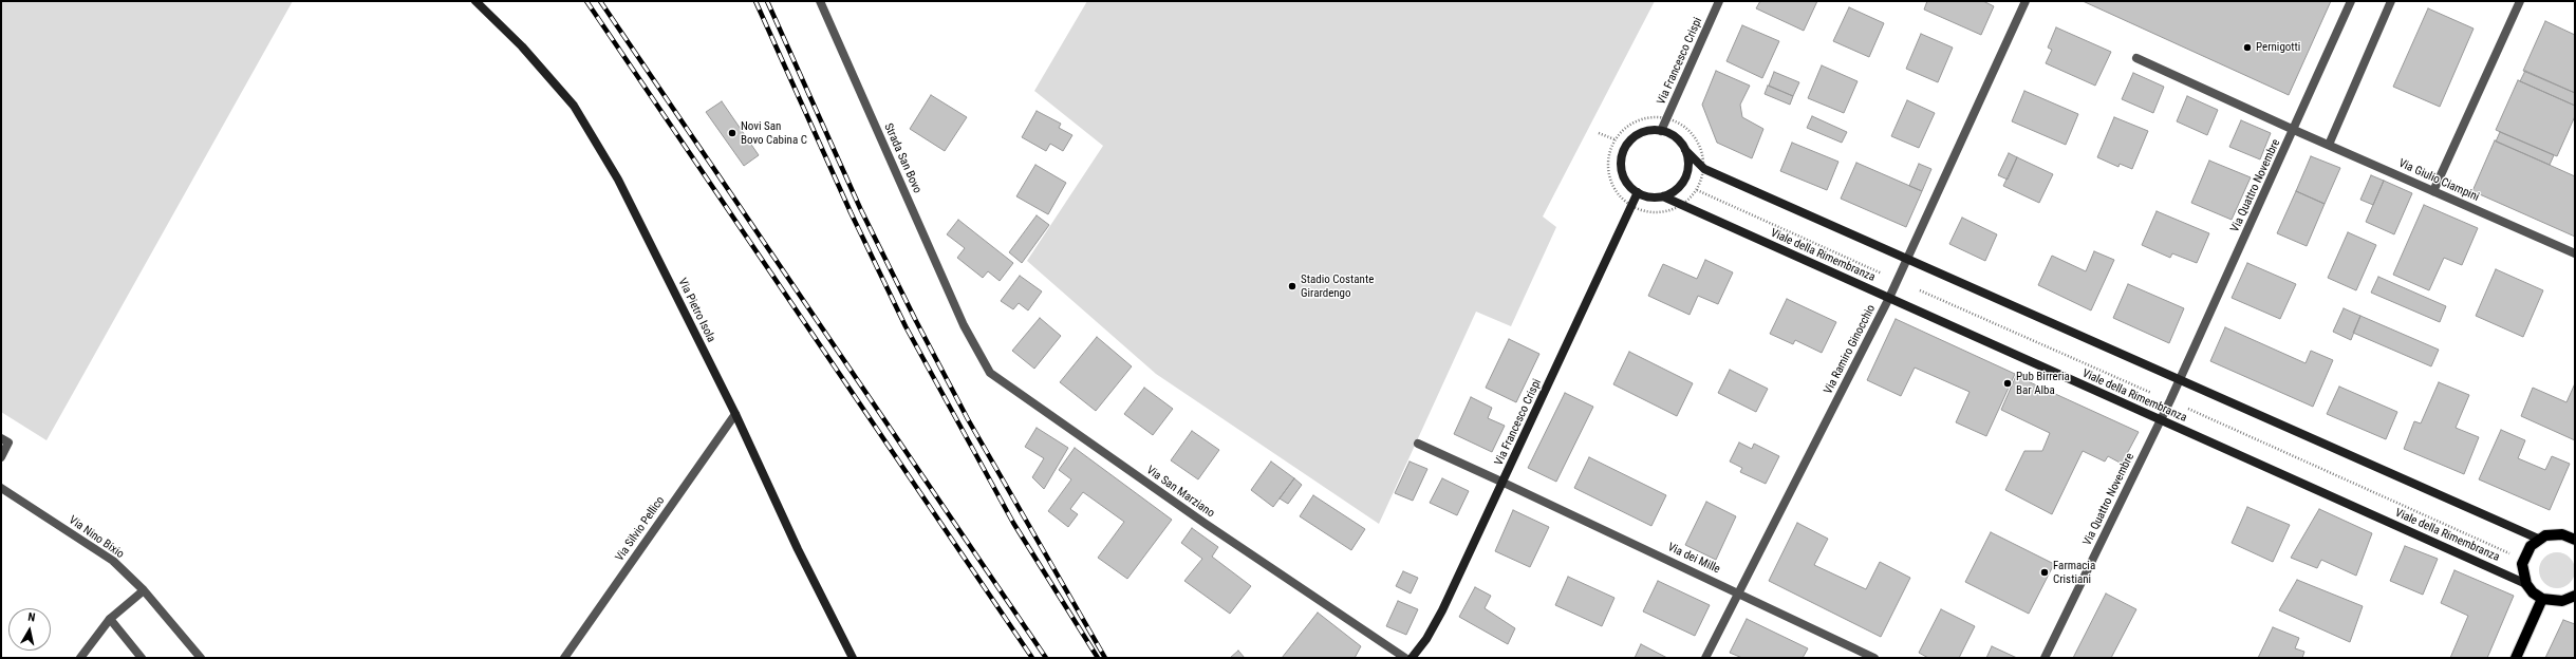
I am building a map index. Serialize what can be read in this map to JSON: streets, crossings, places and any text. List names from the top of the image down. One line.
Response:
{"streets":{"street":["Via Francesco Crispi","Strada San Bovo","Via Giulio Ciampini","Via Quattro Novembre","Viale della Rimembranza","Via Pietro Isola","Via Ramiro Ginocchio","Via San Marziano","Via Silvio Pellico","Via Nino Bixio","Via dei Mille"]},"crossings":[["Via Francesco Crispi","Viale della Rimembranza"],["Via Francesco Crispi","Via dei Mille"],["Strada San Bovo","Via San Marziano"],["Via Giulio Ciampini","Via Quattro Novembre"],["Via Quattro Novembre","Viale della Rimembranza"],["Viale della Rimembranza","Via Ramiro Ginocchio"],["Via Pietro Isola","Via Silvio Pellico"],["Via Ramiro Ginocchio","Via dei Mille"]],"places":["Pernigotti","Novi San Bovo Cabina C","Stadio Costante Girardengo","Pub Birreria Bar Alba","Farmacia Cristiani"],"north":"top"}
